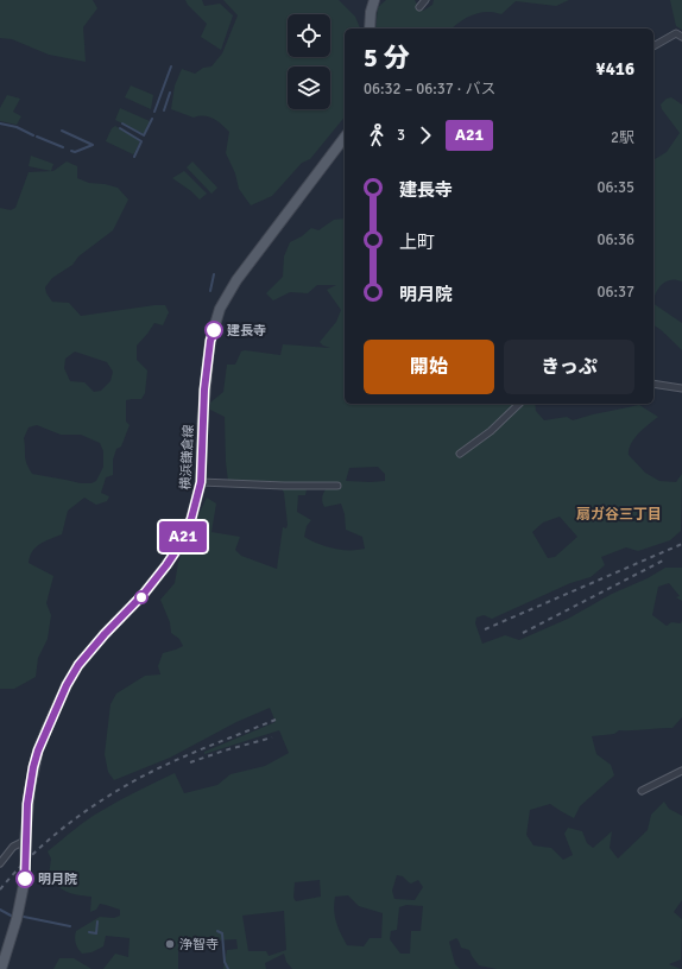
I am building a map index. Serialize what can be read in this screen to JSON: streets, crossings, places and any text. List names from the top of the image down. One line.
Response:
{"streets":{"main road":["横浜鎌倉線"]},"districts":["扇ガ谷三丁目"],"places":["建長寺","明月院","浄智寺"],"lines":["bus line A21"],"page":{"on_map":"A21","heading":["5 分","06:32 – 06:37 · バス","¥416"],"legs":["3","A21","2駅"],"list":[{"name":"建長寺","value":"06:35"},{"name":"上町","value":"06:36"},{"name":"明月院","value":"06:37"}],"buttons":["開始","きっぷ"]}}
